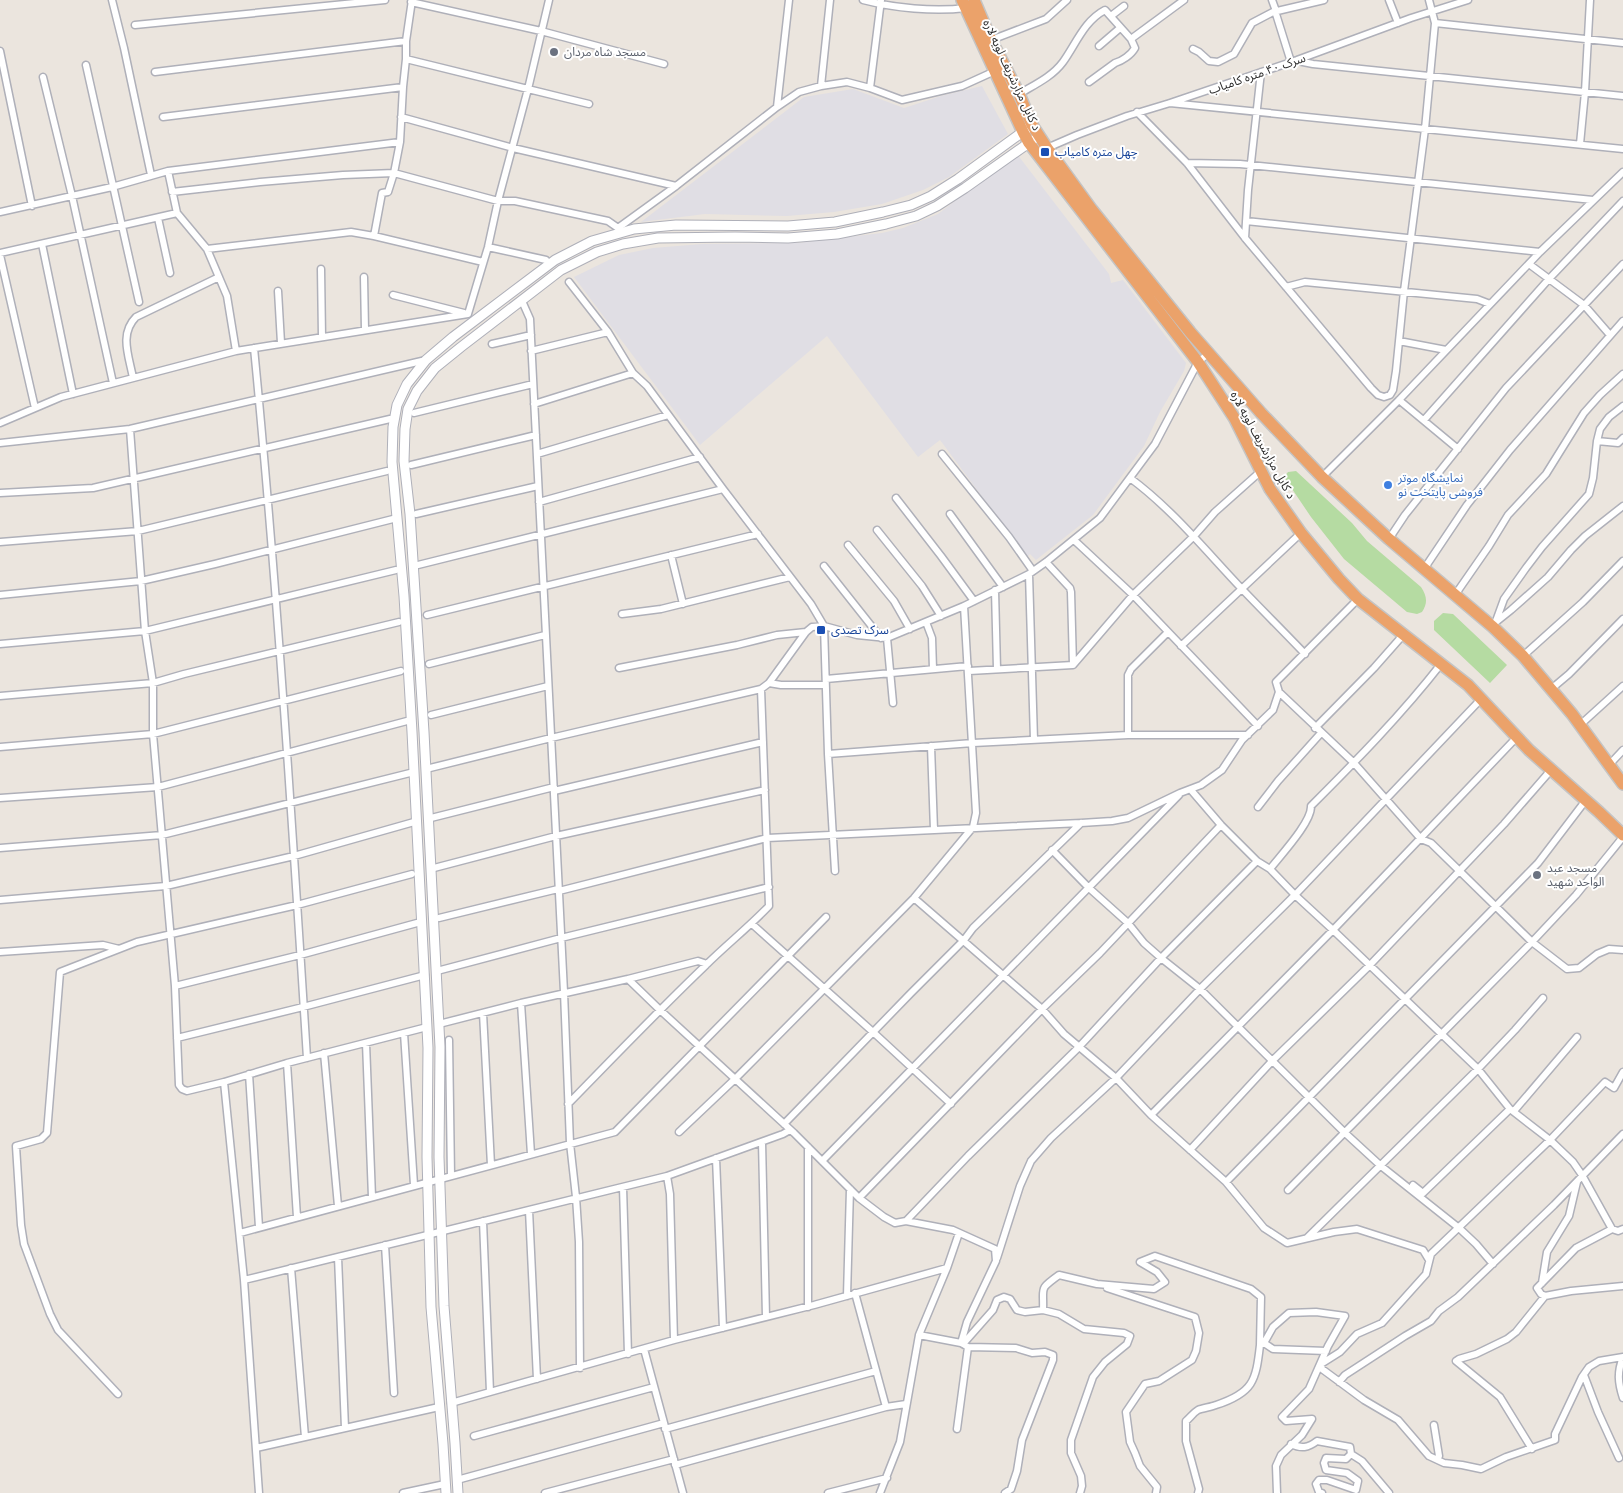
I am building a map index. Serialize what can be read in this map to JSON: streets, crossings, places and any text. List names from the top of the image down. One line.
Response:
{"streets":{"highway":["د کابل مزارشریف لویه لاره"],"street":["سرک ۴۰ متره کامیاب"]},"crossings":[["سرک ۴۰ متره کامیاب","د کابل مزارشریف لویه لاره"]],"places":{"other":["مسجد شاه مردان","نمایشگاه موتر فروشی پایتخت نو","مسجد عبد الواحد شهید"],"transit":["چهل متره کامیاب","سرک تصدی"]}}
